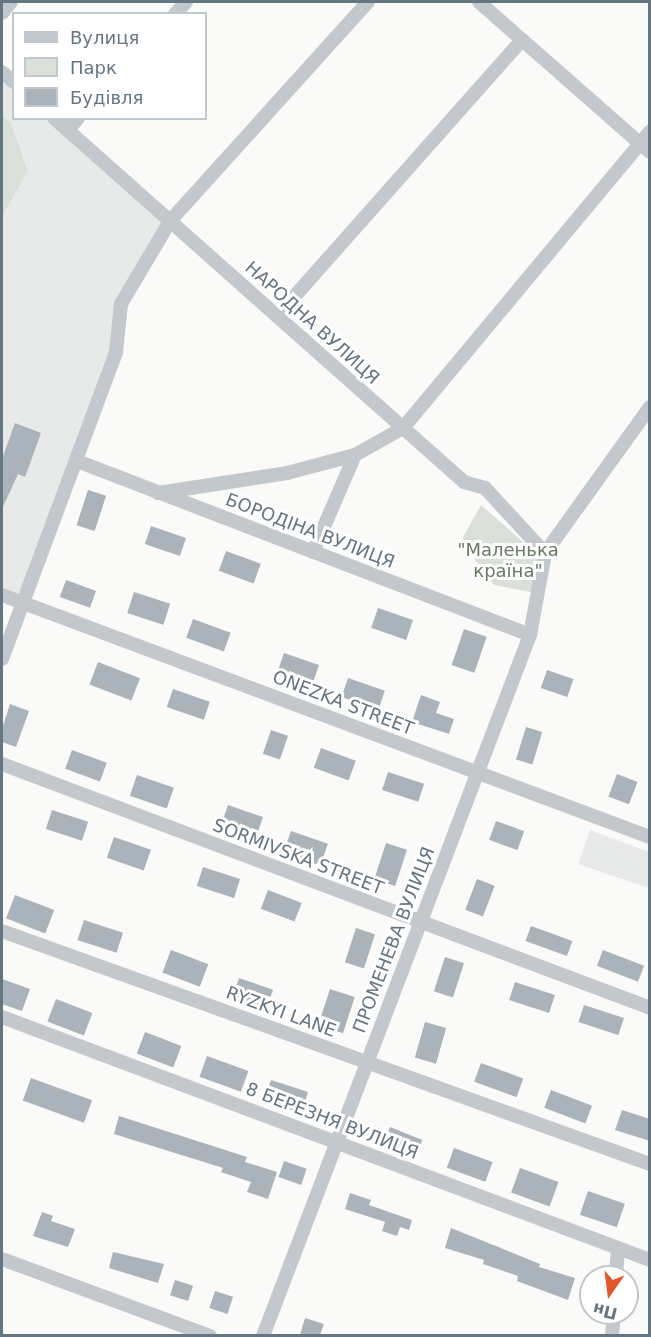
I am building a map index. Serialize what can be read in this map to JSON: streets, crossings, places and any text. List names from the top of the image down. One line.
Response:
{"streets":{"street":["НАРОДНА ВУЛИЦЯ","БОРОДІНА ВУЛИЦЯ","ONEZKA STREET","SORMIVSKA STREET","ПРОМЕНЕВА ВУЛИЦЯ","RYZKYI LANE","8 БЕРЕЗНЯ ВУЛИЦЯ"]},"crossings":[["НАРОДНА ВУЛИЦЯ","ПРОМЕНЕВА ВУЛИЦЯ"],["БОРОДІНА ВУЛИЦЯ","ПРОМЕНЕВА ВУЛИЦЯ"],["ONEZKA STREET","ПРОМЕНЕВА ВУЛИЦЯ"],["SORMIVSKA STREET","ПРОМЕНЕВА ВУЛИЦЯ"],["ПРОМЕНЕВА ВУЛИЦЯ","RYZKYI LANE"],["ПРОМЕНЕВА ВУЛИЦЯ","8 БЕРЕЗНЯ ВУЛИЦЯ"]],"parks":["\"Маленька країна\""],"legend":["Вулиця","Парк","Будівля"],"north":"bottom"}
